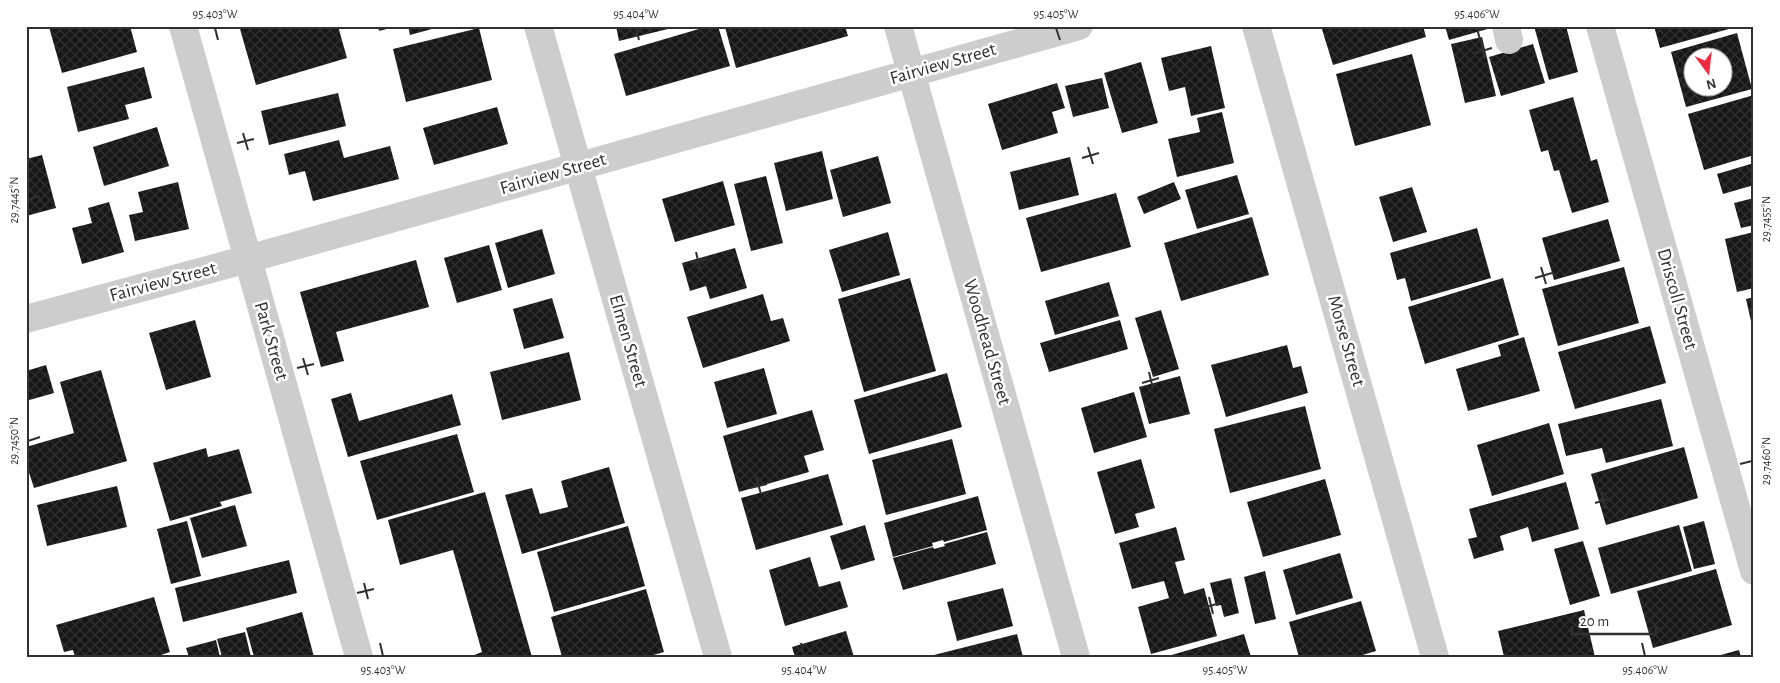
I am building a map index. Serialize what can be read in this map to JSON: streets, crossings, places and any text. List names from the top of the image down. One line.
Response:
{"streets":{"street":["Fairview Street","Driscoll Street","Park Street","Elmen Street","Morse Street","Woodhead Street"]},"crossings":[["Fairview Street","Park Street"],["Fairview Street","Elmen Street"],["Fairview Street","Woodhead Street"]],"scale_bar":"20 m","north":"bottom","coordinates":["95.403°W","95.404°W","95.405°W","95.406°W","29.7445°N","29.7455°N","29.7450°N","29.7460°N"]}
